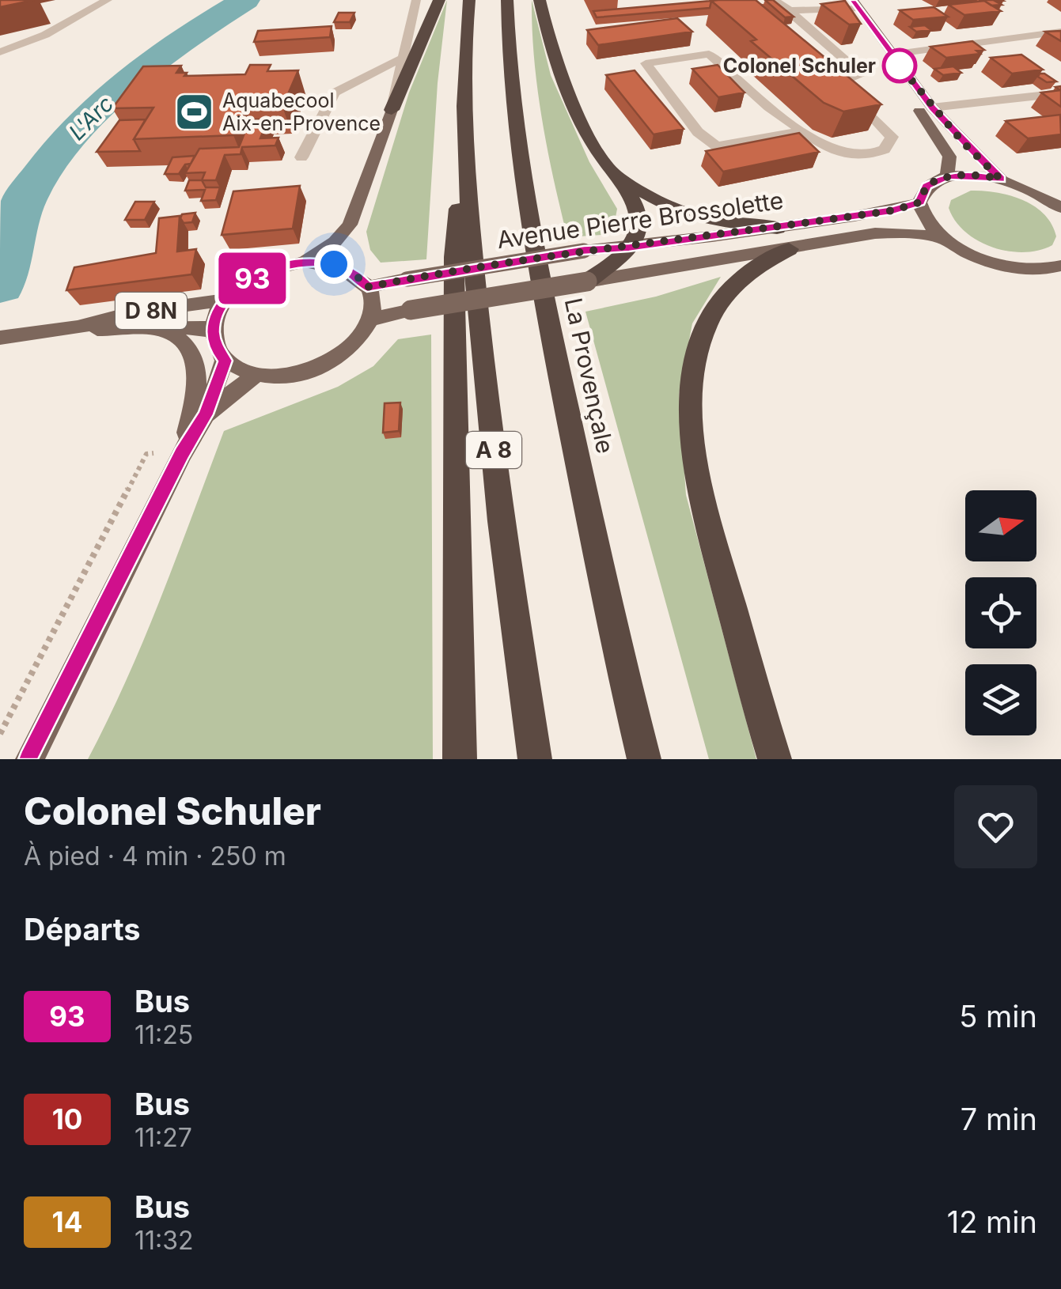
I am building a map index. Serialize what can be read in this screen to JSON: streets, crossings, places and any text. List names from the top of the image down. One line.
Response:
{"streets":{"highway":["La Provençale","A 8"],"main road":["Avenue Pierre Brossolette","D 8N"]},"crossings":[["Avenue Pierre Brossolette","D 8N"]],"water":["L'Arc"],"places":{"other":["Colonel Schuler"],"sports":["Aquabecool Aix-en-Provence"]},"lines":["bus line 93"],"north":"right","page":{"on_map":"93","heading":[["Colonel Schuler","À pied · 4 min · 250 m"],"Départs"],"list":[{"mark":"93","name":"Bus","note":"11:25","value":"5 min"},{"mark":"10","name":"Bus","note":"11:27","value":"7 min"},{"mark":"14","name":"Bus","note":"11:32","value":"12 min"}]}}
